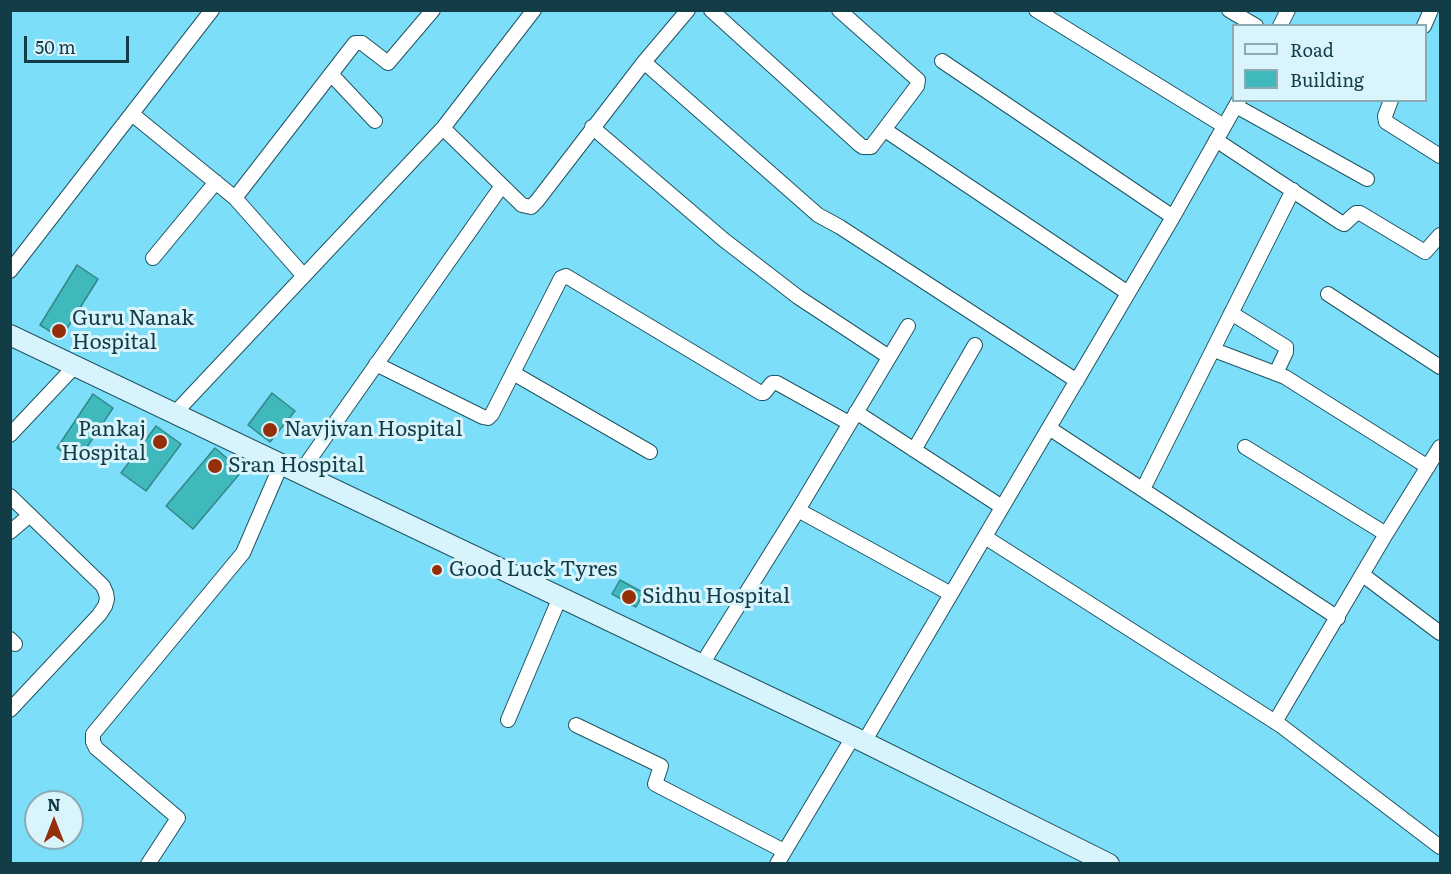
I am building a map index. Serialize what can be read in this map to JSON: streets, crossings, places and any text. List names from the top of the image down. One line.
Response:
{"places":["Guru Nanak Hospital","Navjivan Hospital","Pankaj Hospital","Sran Hospital","Good Luck Tyres","Sidhu Hospital"],"legend":["Road","Building"],"scale_bar":"50 m","north":"top"}
